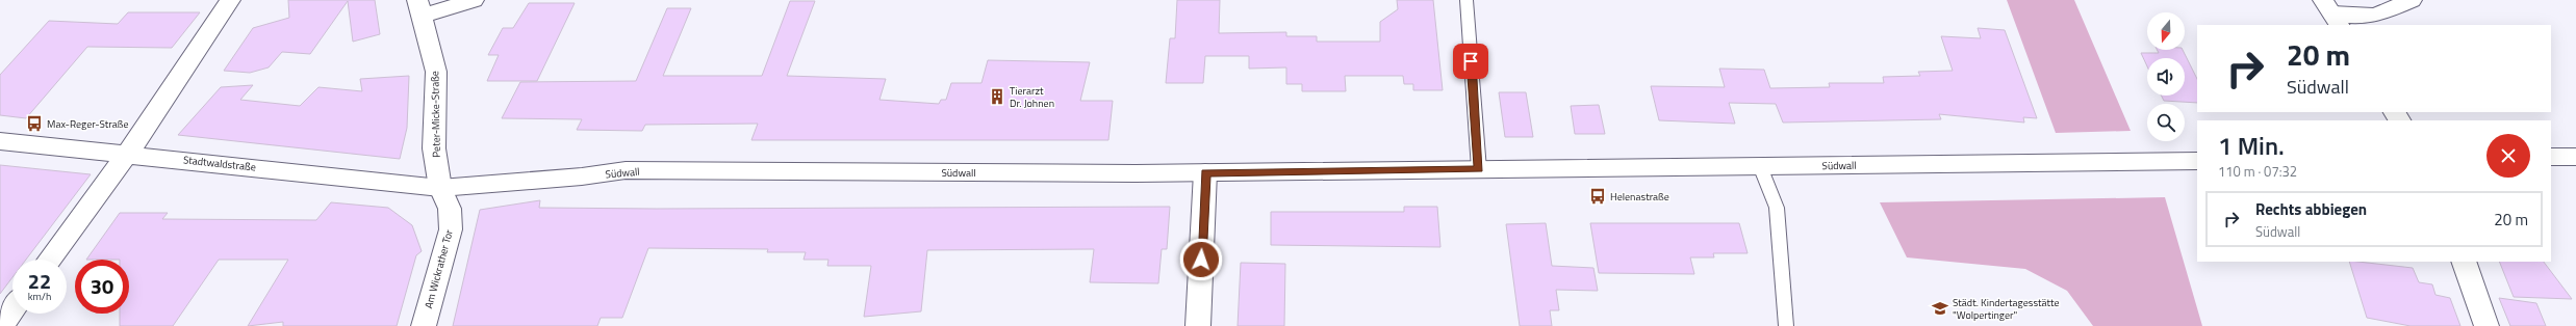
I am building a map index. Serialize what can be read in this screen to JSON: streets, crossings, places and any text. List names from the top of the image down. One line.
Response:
{"streets":{"street":["Peter-Micke-Straße","Stadtwaldstraße","Südwall","Am Wickrather Tor"]},"crossings":[["Peter-Micke-Straße","Stadtwaldstraße"],["Peter-Micke-Straße","Südwall"],["Peter-Micke-Straße","Am Wickrather Tor"],["Stadtwaldstraße","Südwall"],["Stadtwaldstraße","Am Wickrather Tor"],["Südwall","Am Wickrather Tor"]],"places":{"building":["Tierarzt Dr. Johnen"],"bus stop":["Max-Reger-Straße","Helenastraße"],"school or university":["Städt. Kindertagesstätte \"Wolpertinger\""]},"north":"bottom","page":{"turn":["20 m","Südwall"],"heading":["1 Min.","110 m · 07:32"],"list":[{"name":"Rechts abbiegen","note":"Südwall","value":"20 m"}],"speed":"22 km/h","limit":"30"}}
